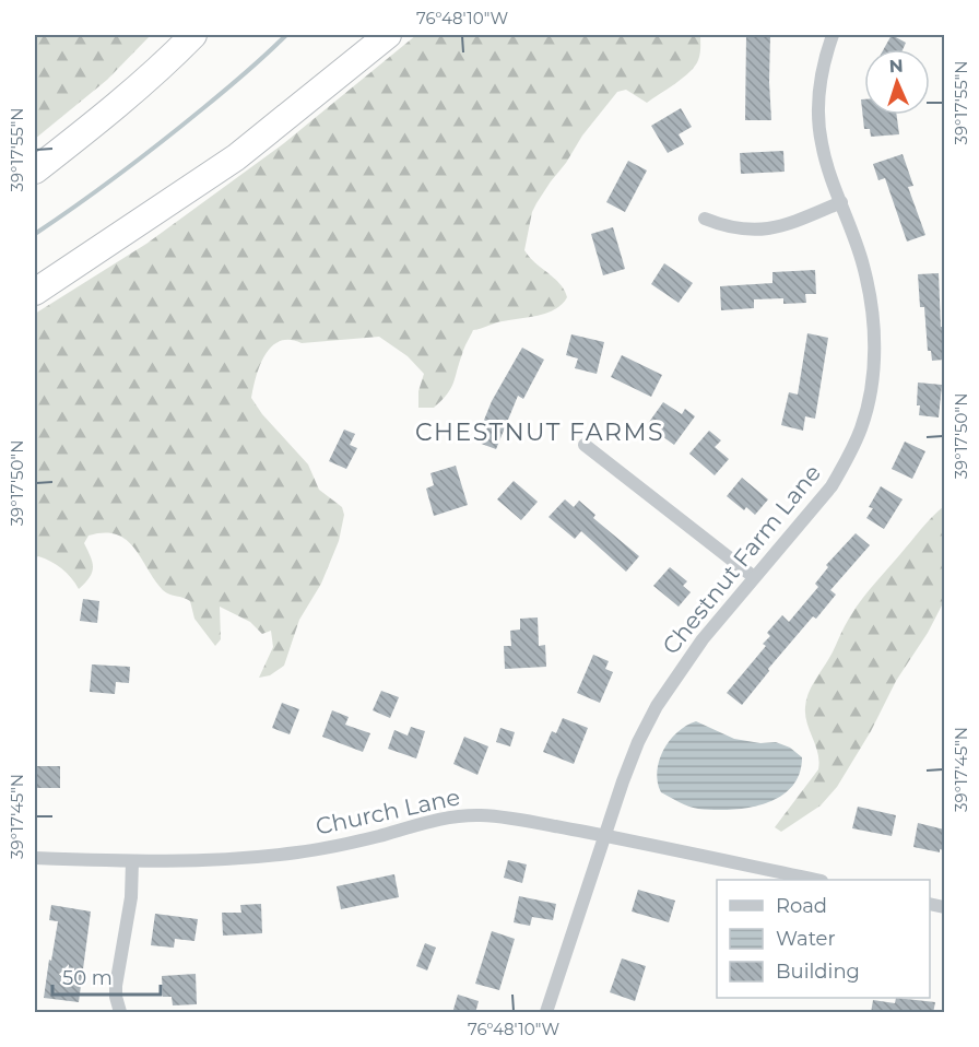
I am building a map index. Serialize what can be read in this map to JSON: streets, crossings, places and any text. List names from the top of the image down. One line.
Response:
{"streets":{"street":["Chestnut Farm Lane","Church Lane"]},"crossings":[["Chestnut Farm Lane","Church Lane"]],"districts":["CHESTNUT FARMS"],"legend":["Road","Water","Building"],"scale_bar":"50 m","north":"top","coordinates":["76°48'10\"W","39°17'55\"N","39°17'50\"N","39°17'45\"N"]}
